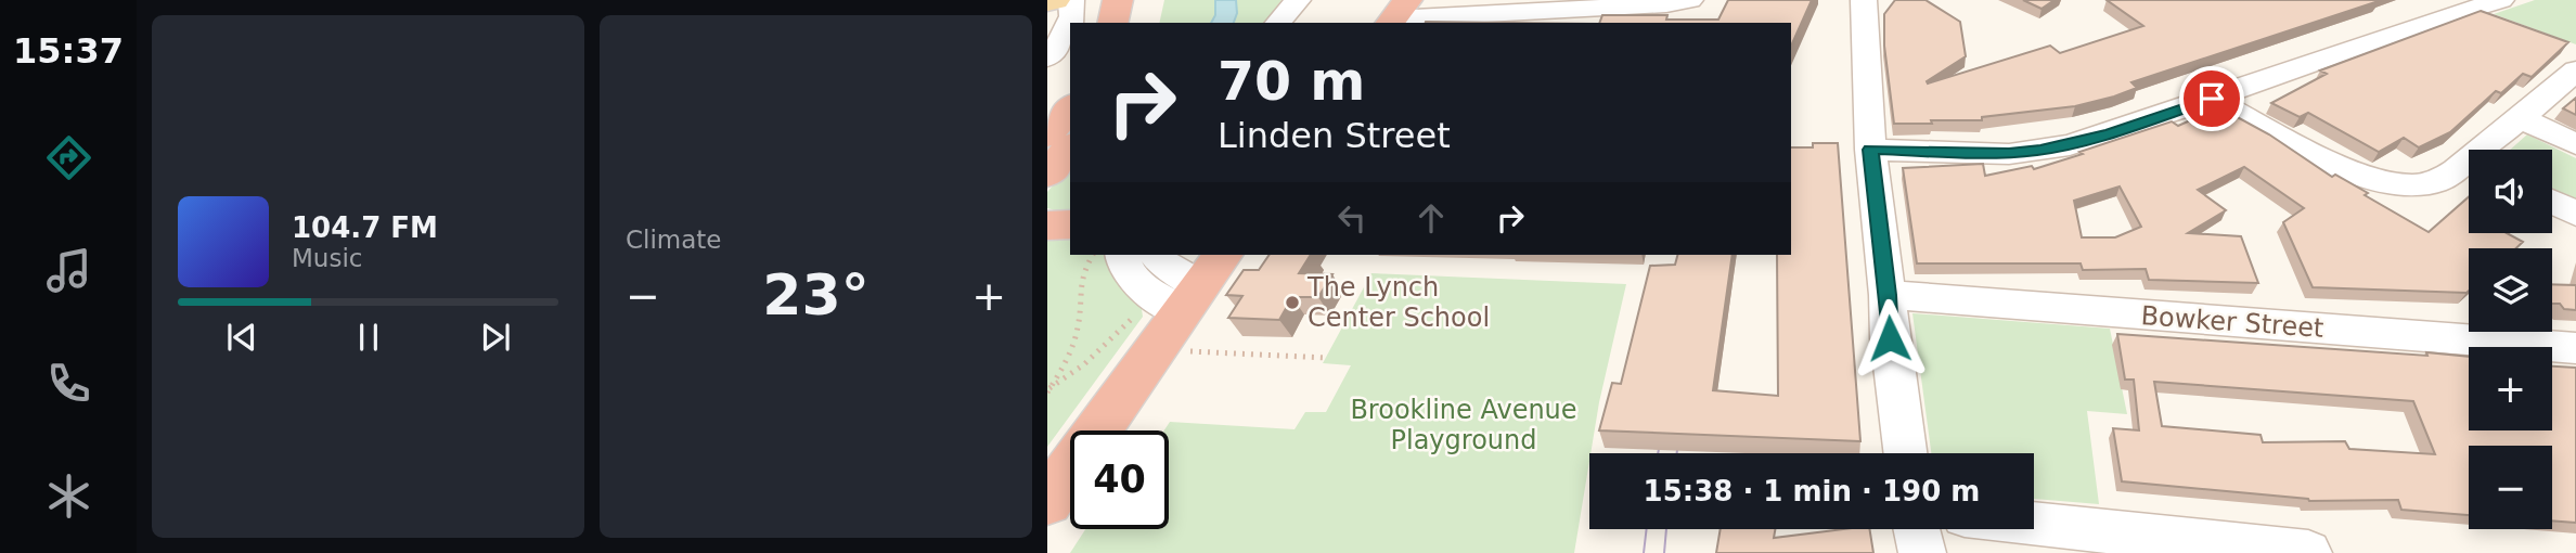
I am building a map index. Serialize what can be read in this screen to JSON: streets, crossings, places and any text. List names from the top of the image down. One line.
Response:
{"streets":{"street":["Bowker Street"]},"parks":["Brookline Avenue Playground"],"places":["The Lynch Center School"],"page":{"tabs":"15:37","tile":"Climate","turn":["70 m","Linden Street"],"map_buttons":["+","−"],"song":["104.7 FM","Music"],"heat":["−","23°","+"],"limit":"40","trip":"15:38 · 1 min · 190 m"}}
